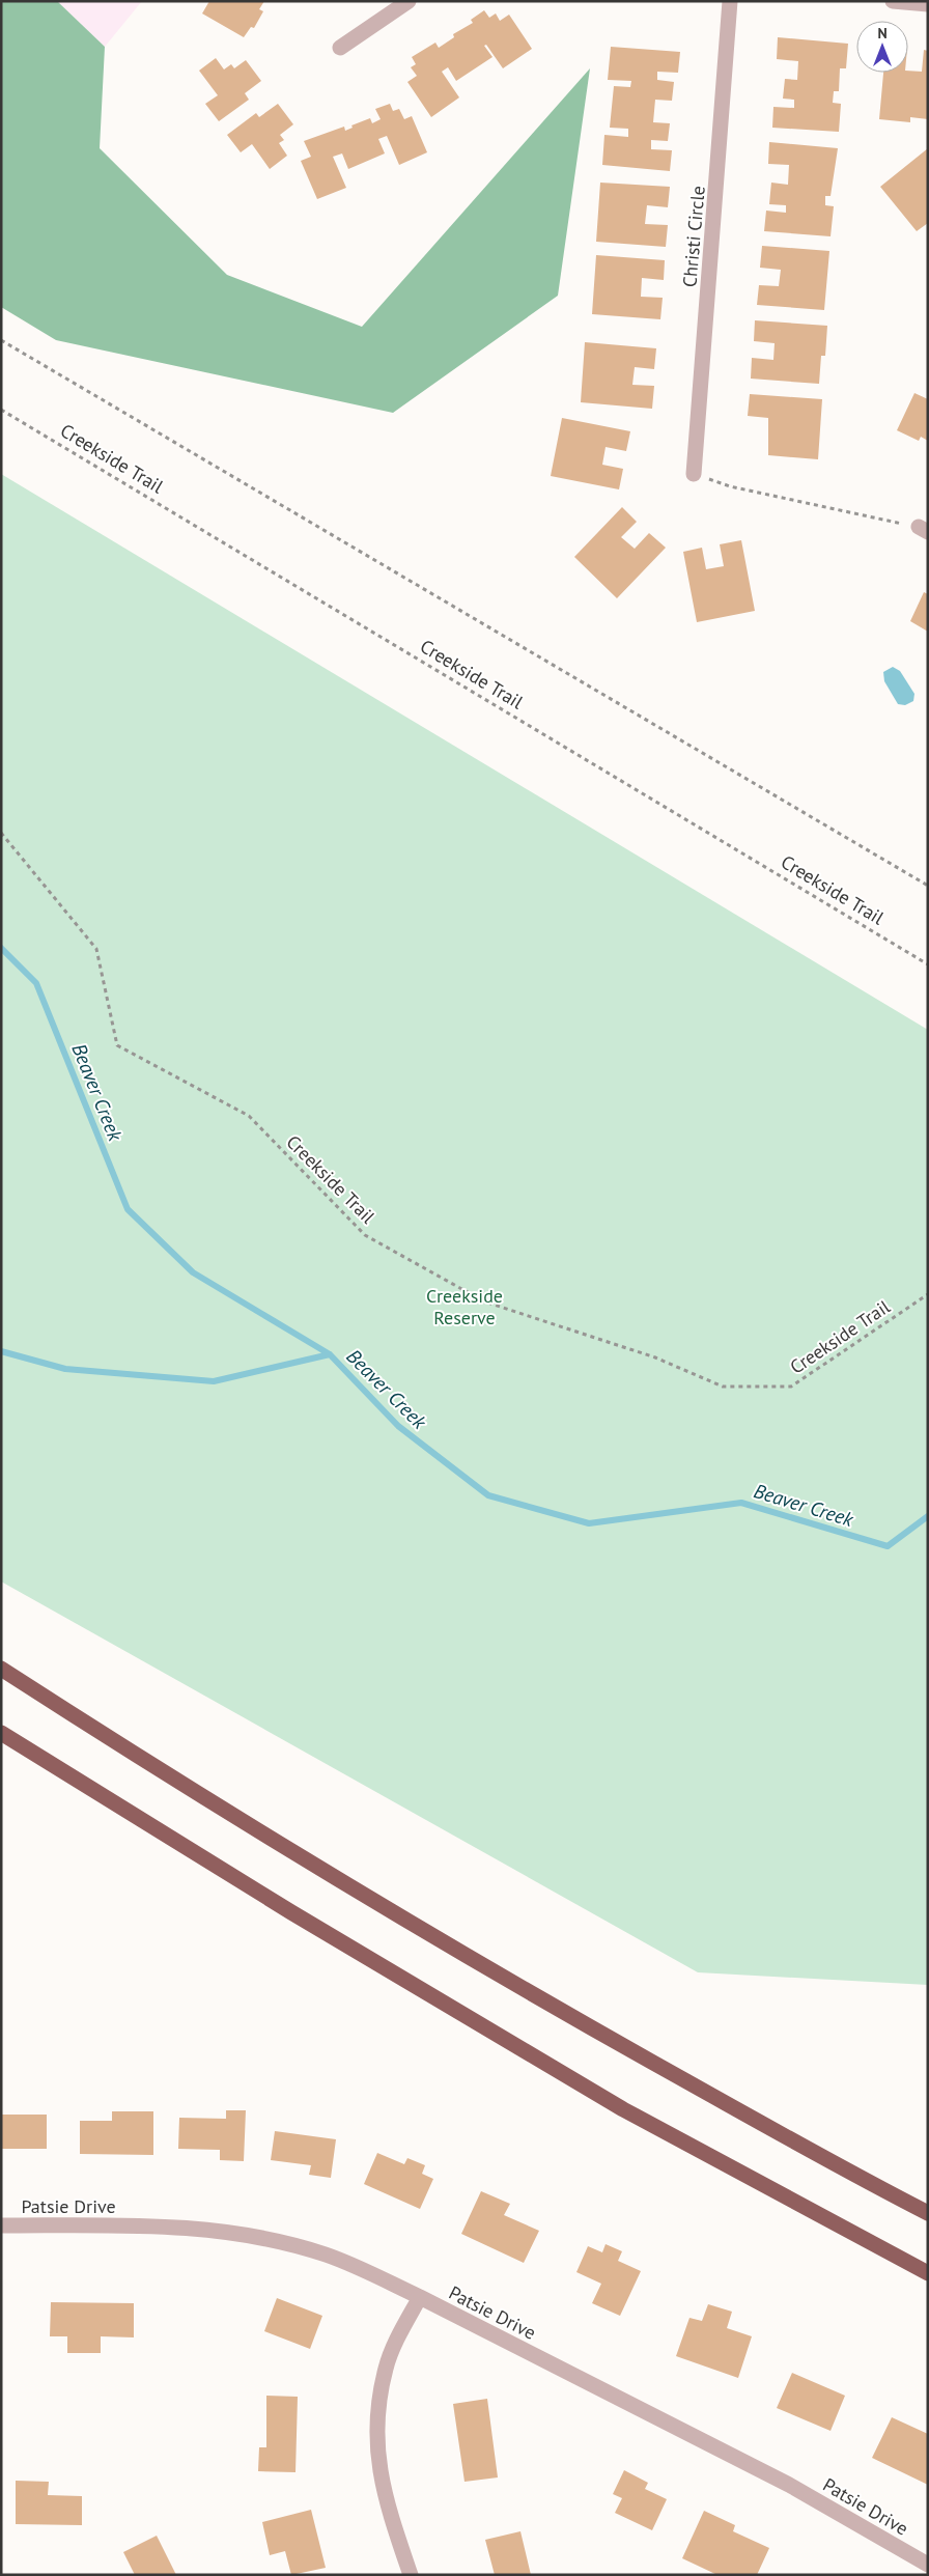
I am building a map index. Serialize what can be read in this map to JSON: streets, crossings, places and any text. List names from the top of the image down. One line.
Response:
{"streets":{"street":["Christi Circle","Patsie Drive"],"path":["Creekside Trail"]},"water":["Beaver Creek"],"parks":["Creekside Reserve"],"north":"top"}
